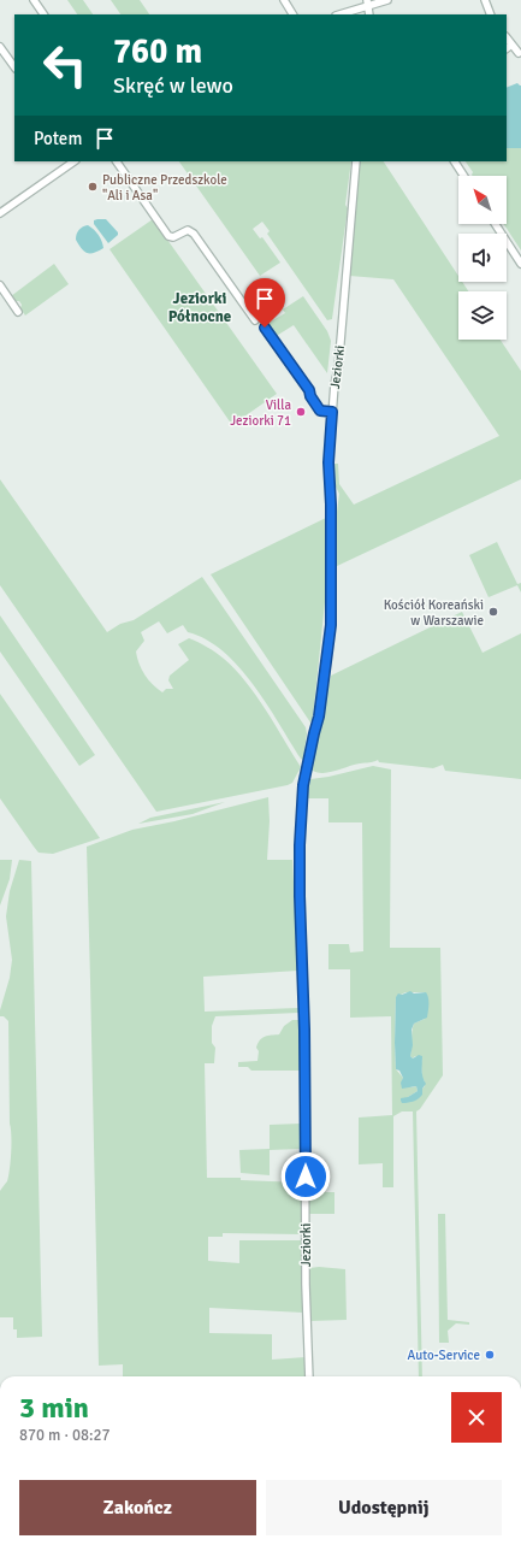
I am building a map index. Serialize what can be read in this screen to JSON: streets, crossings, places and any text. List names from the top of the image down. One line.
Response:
{"streets":{"street":["Jeziorki"]},"districts":["Jeziorki Północne"],"places":["Publiczne Przedszkole \"Ali i Asa\"","Villa Jeziorki 71","Kościół Koreański w Warszawie","Auto-Service"],"north":"top left","page":{"turn":["760 m","Skręć w lewo"],"then":"Potem","heading":["3 min","870 m · 08:27"],"buttons":["Zakończ","Udostępnij"]}}
